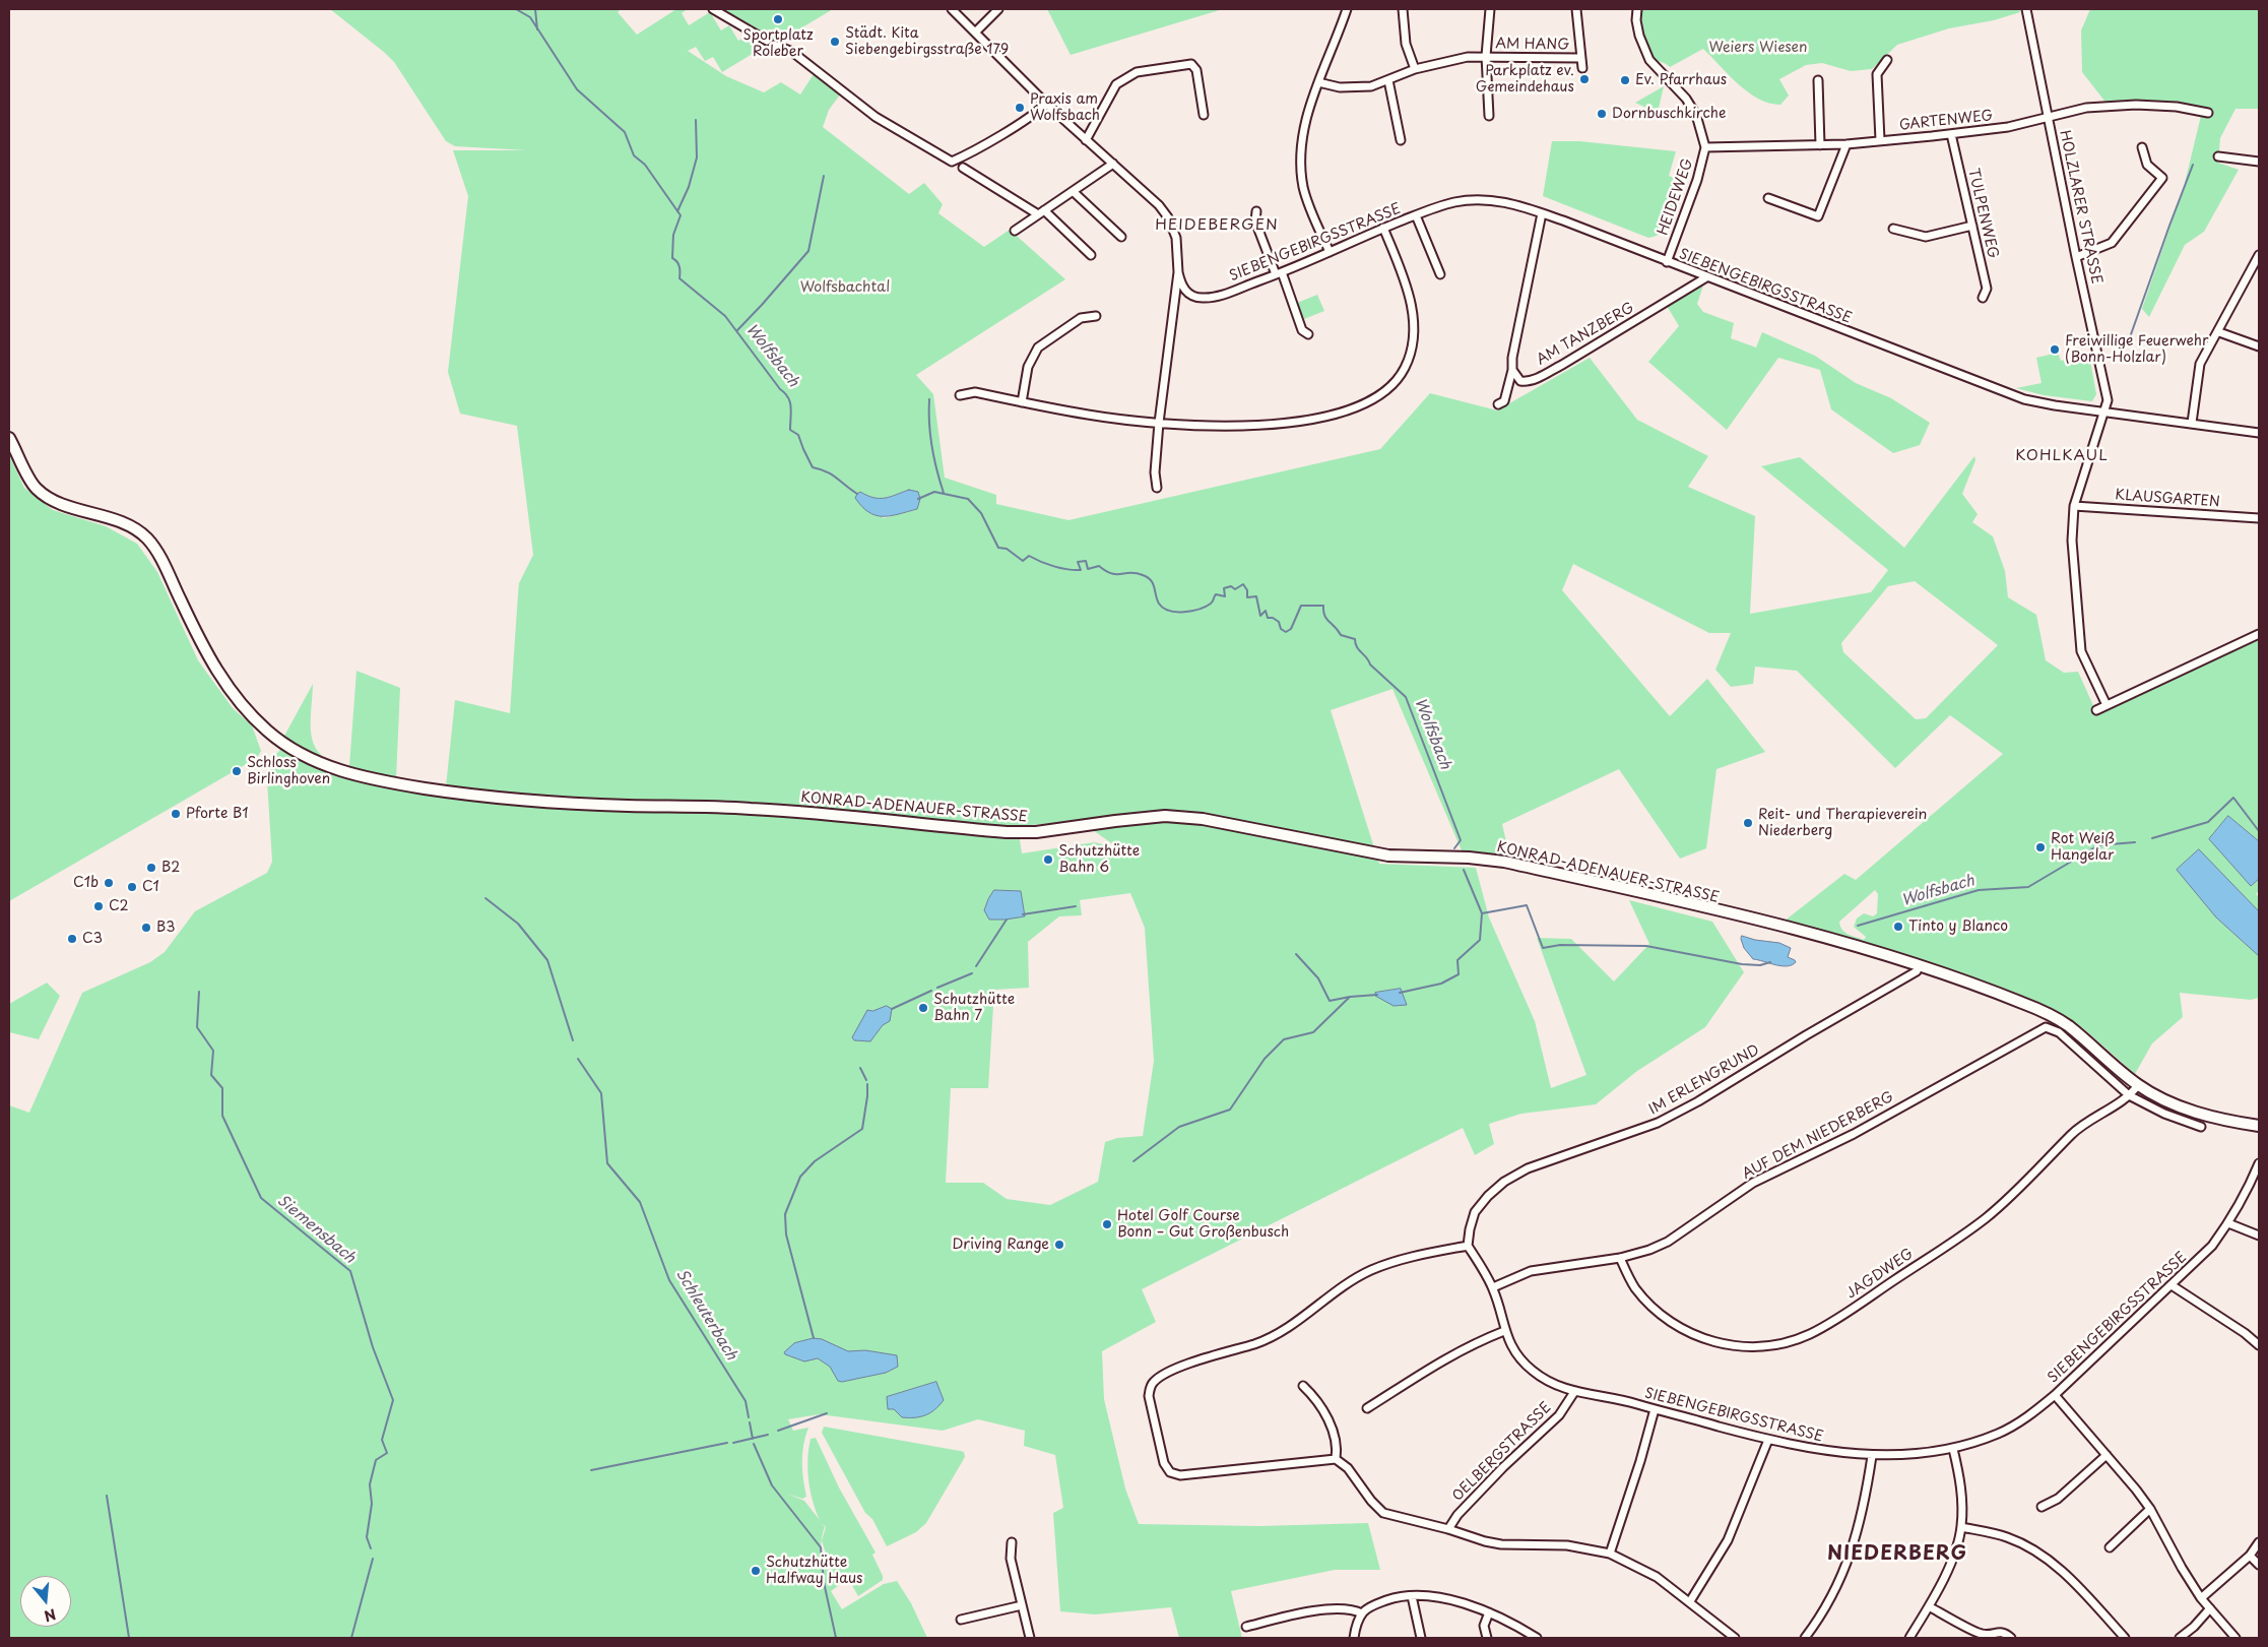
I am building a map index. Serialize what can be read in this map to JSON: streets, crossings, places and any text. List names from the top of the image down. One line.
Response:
{"streets":{"street":["AM HANG","GARTENWEG","HEIDEWEG","HOLZLARER STRASSE","TULPENWEG","SIEBENGEBIRGSSTRASSE","AM TANZBERG","KLAUSGARTEN","KONRAD-ADENAUER-STRASSE","IM ERLENGRUND","AUF DEM NIEDERBERG","JAGDWEG","OELBERGSTRASSE"]},"crossings":[["GARTENWEG","HEIDEWEG"],["GARTENWEG","HOLZLARER STRASSE"],["GARTENWEG","TULPENWEG"],["HEIDEWEG","SIEBENGEBIRGSSTRASSE"],["HOLZLARER STRASSE","SIEBENGEBIRGSSTRASSE"],["SIEBENGEBIRGSSTRASSE","AM TANZBERG"],["SIEBENGEBIRGSSTRASSE","IM ERLENGRUND"],["SIEBENGEBIRGSSTRASSE","AUF DEM NIEDERBERG"],["SIEBENGEBIRGSSTRASSE","OELBERGSTRASSE"],["KONRAD-ADENAUER-STRASSE","IM ERLENGRUND"],["KONRAD-ADENAUER-STRASSE","JAGDWEG"],["AUF DEM NIEDERBERG","JAGDWEG"]],"districts":["HEIDEBERGEN","KOHLKAUL","NIEDERBERG"],"water":["Wolfsbach","Siemensbach","Schleuterbach"],"parks":["Weiers Wiesen","Wolfsbachtal"],"places":["Sportplatz Roleber","Städt. Kita Siebengebirgsstraße 179","Parkplatz ev. Gemeindehaus","Ev. Pfarrhaus","Praxis am Wolfsbach","Dornbuschkirche","Freiwillige Feuerwehr (Bonn-Holzlar)","Schloss Birlinghoven","Pforte B1","Reit- und Therapieverein Niederberg","Rot Weiß Hangelar","Schutzhütte Bahn 6","B2","C1b","C1","C2","Tinto y Blanco","B3","C3","Schutzhütte Bahn 7","Hotel Golf Course Bonn – Gut Großenbusch","Driving Range","Schutzhütte Halfway Haus"],"north":"bottom"}
